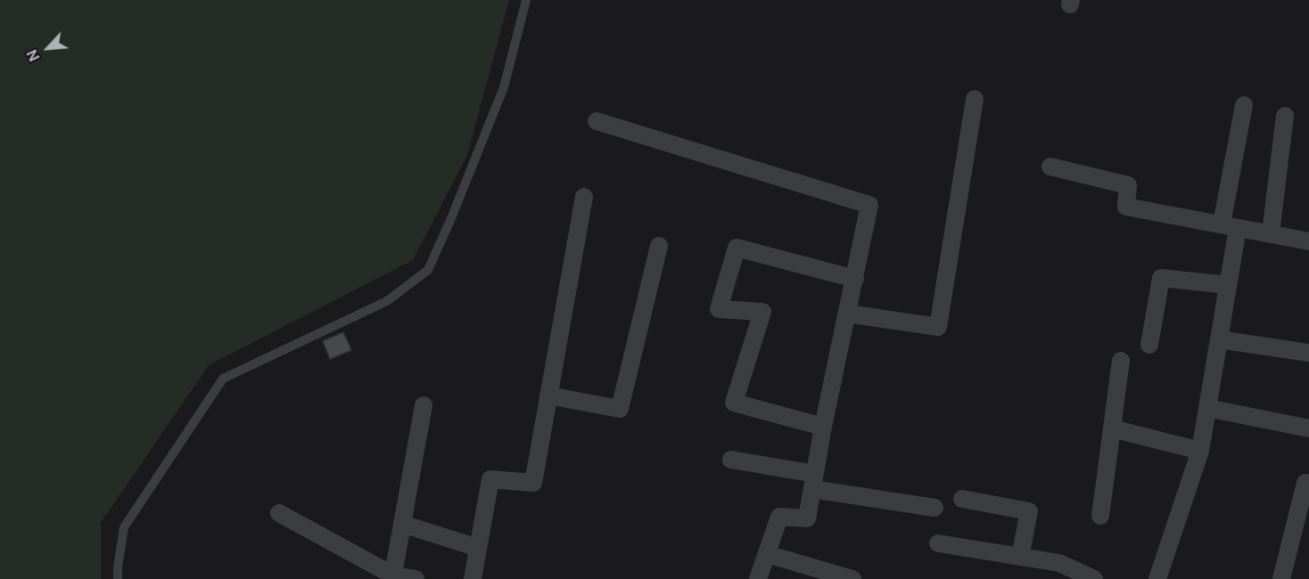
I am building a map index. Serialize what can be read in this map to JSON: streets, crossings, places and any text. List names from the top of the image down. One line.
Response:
{"north":"bottom left"}
